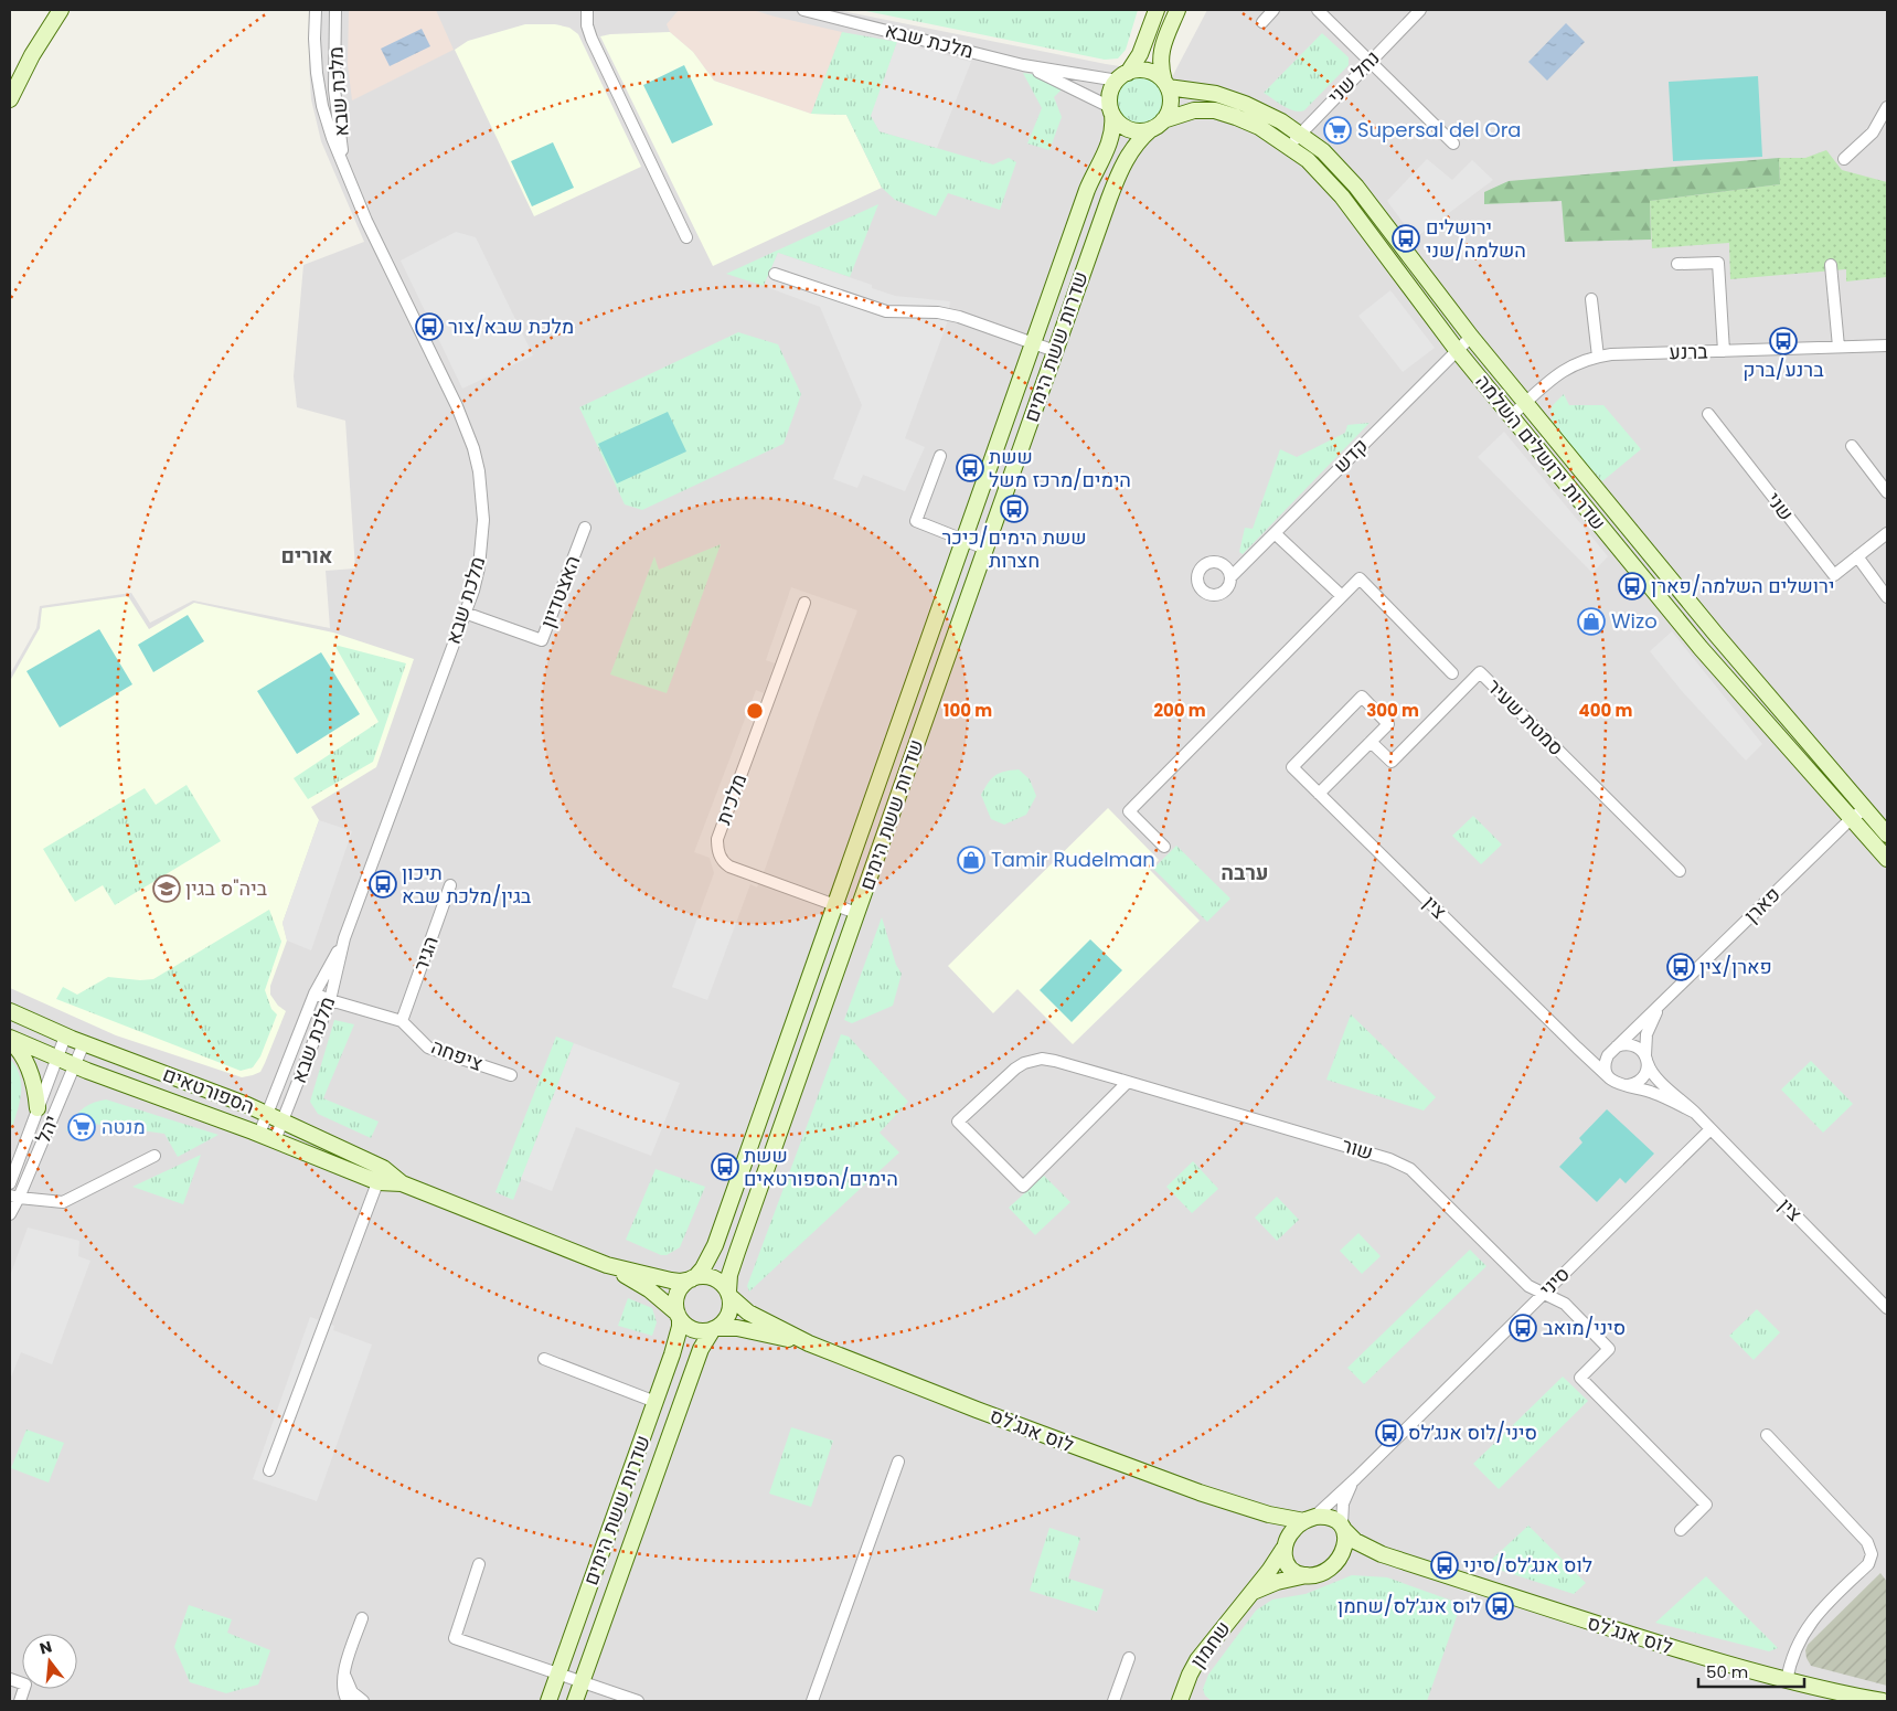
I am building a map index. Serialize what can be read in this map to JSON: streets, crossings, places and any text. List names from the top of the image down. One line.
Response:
{"streets":{"street":["מלכת שבא","נחל שני","שדרות ששת הימים","ברנע","שדרות ירושלים השלמה","קדש","שני","האצטדיון","סמטת שעיר","מלכית","פארן","צין","הגיר","ציפחה","הספורטאים","יהל","שור","סיני","לוס אנג'לס","שחמון"]},"crossings":[["מלכת שבא","שדרות ששת הימים"],["מלכת שבא","שדרות ירושלים השלמה"],["מלכת שבא","האצטדיון"],["מלכת שבא","ציפחה"],["מלכת שבא","הספורטאים"],["נחל שני","שדרות ירושלים השלמה"],["שדרות ששת הימים","שדרות ירושלים השלמה"],["שדרות ששת הימים","מלכית"],["שדרות ששת הימים","הספורטאים"],["שדרות ששת הימים","לוס אנג'לס"],["ברנע","שדרות ירושלים השלמה"],["שדרות ירושלים השלמה","קדש"],["שדרות ירושלים השלמה","פארן"],["סמטת שעיר","צין"],["פארן","צין"],["צין","סיני"],["הגיר","ציפחה"],["הספורטאים","יהל"],["הספורטאים","לוס אנג'לס"],["שור","סיני"],["סיני","לוס אנג'לס"],["סיני","שחמון"],["לוס אנג'לס","שחמון"]],"districts":["אורים","ערבה"],"places":{"supermarket":["Supersal del Ora","מנטה"],"bus stop":["ירושלים השלמה/שני","מלכת שבא/צור","ברנע/ברק","ששת הימים/מרכז משל","ששת הימים/כיכר חצרות","ירושלים השלמה/פארן","תיכון בגין/מלכת שבא","פארן/צין","ששת הימים/הספורטאים","סיני/מואב","סיני/לוס אנג׳לס","לוס אנג׳לס/סיני","לוס אנג׳לס/שחמן"],"shop":["Wizo","Tamir Rudelman"],"school or university":["ביה\"ס בגין"]},"scale_bar":"50 m","north":"top","rings":["100 m","200 m","300 m","400 m"]}
